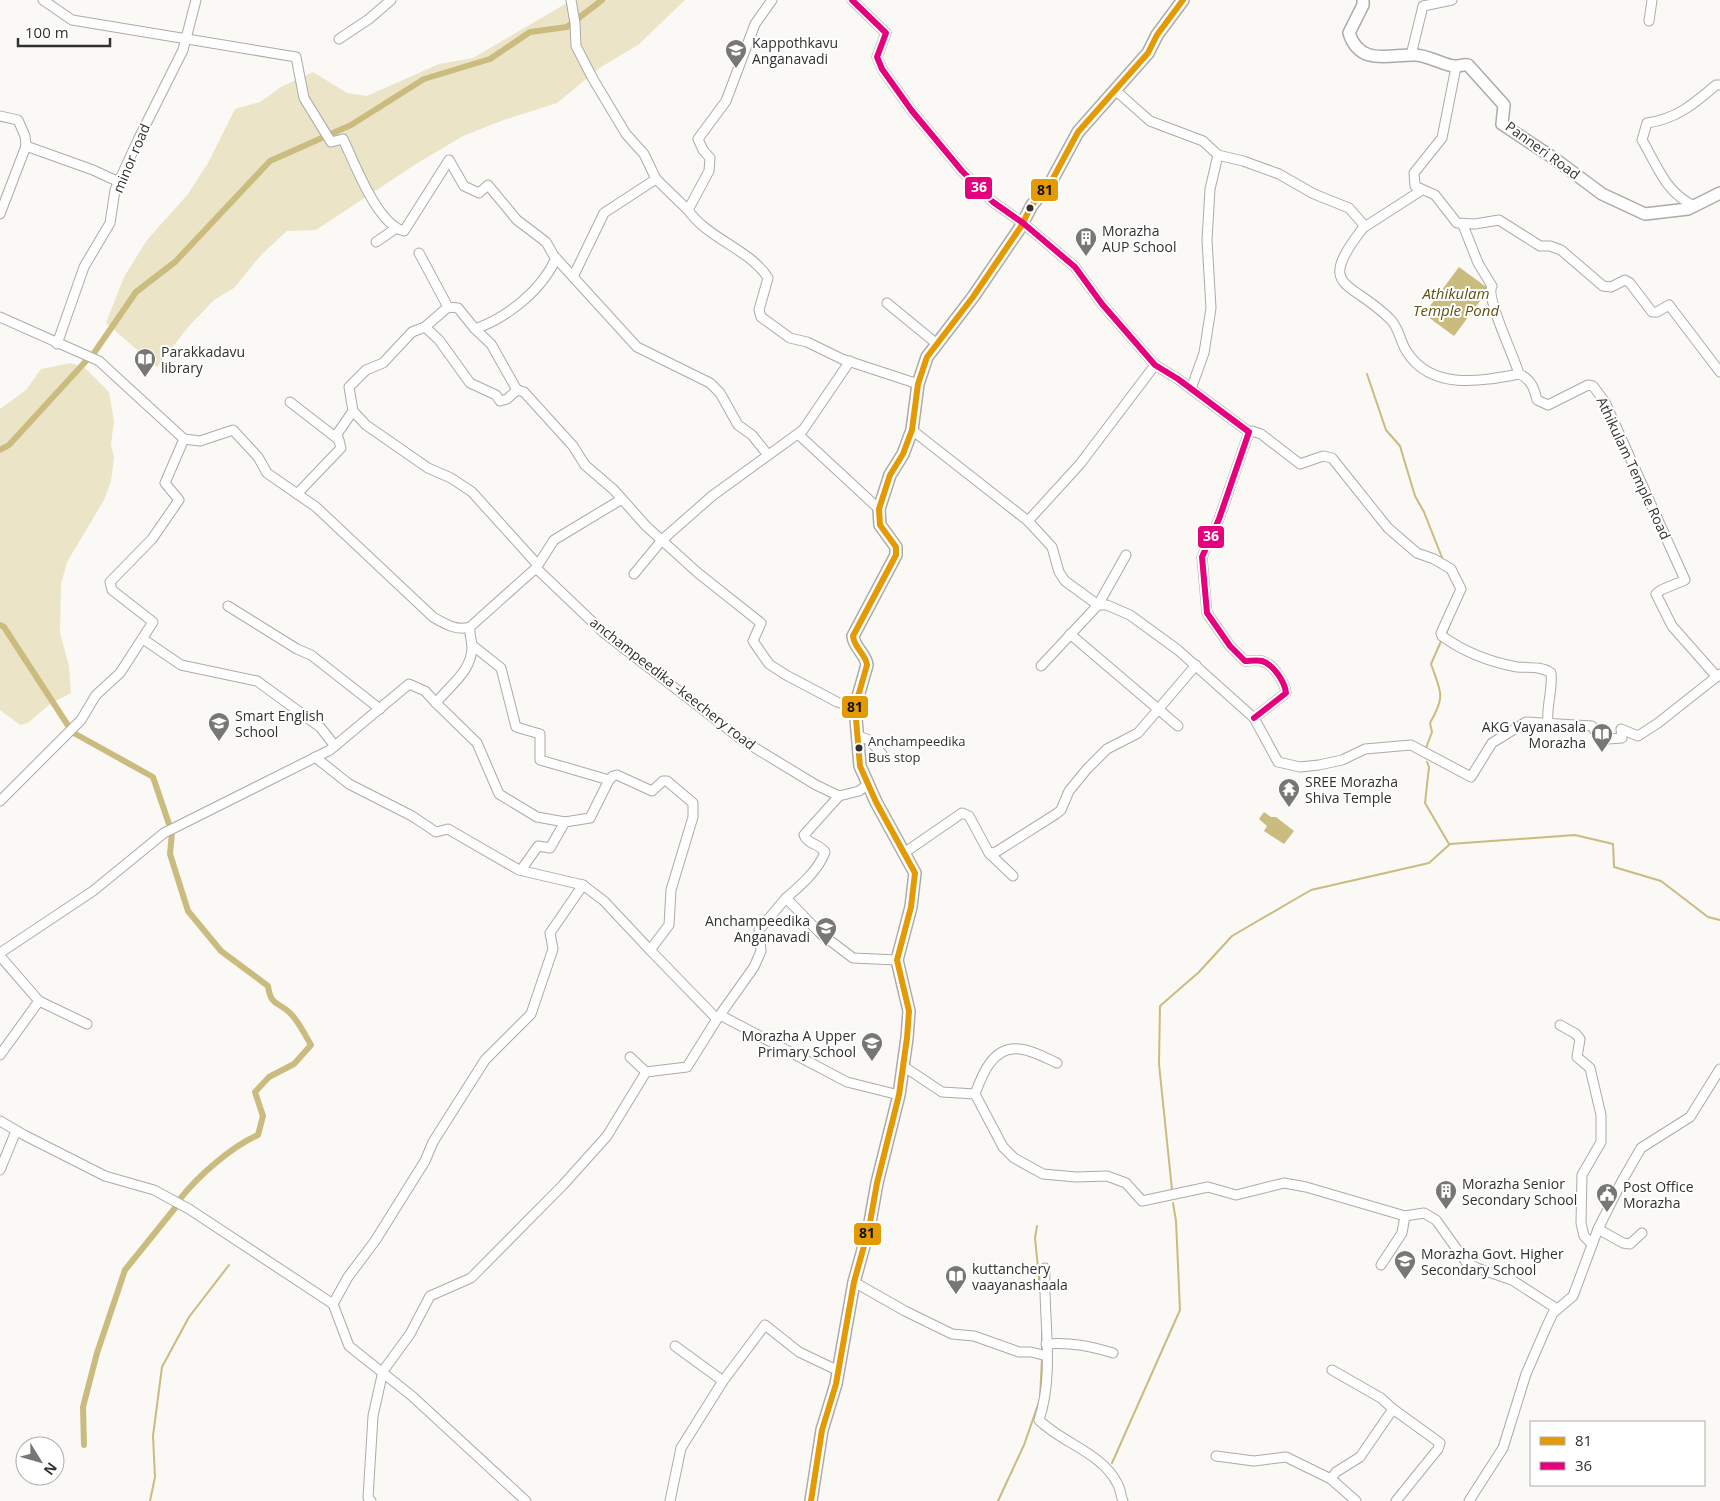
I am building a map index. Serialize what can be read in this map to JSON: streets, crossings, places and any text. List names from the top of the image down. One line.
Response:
{"streets":{"main road":["Panneri Road"],"street":["minor road","Athikulam Temple Road","anchampeedika -keechery road"]},"water":["Athikulam Temple Pond"],"places":{"school or university":["Kappothkavu Anganavadi","Smart English School","Anchampeedika Anganavadi","Morazha A Upper Primary School","Morazha Govt. Higher Secondary School"],"building":["Morazha AUP School","Morazha Senior Secondary School"],"library":["Parakkadavu library","AKG Vayanasala Morazha","kuttanchery vaayanashaala"],"other":["Anchampeedika Bus stop"],"temple":["SREE Morazha Shiva Temple"],"public building":["Post Office Morazha"]},"lines":["transit line 81","transit line 36"],"legend":["81","36"],"scale_bar":"100 m","north":"bottom right"}
